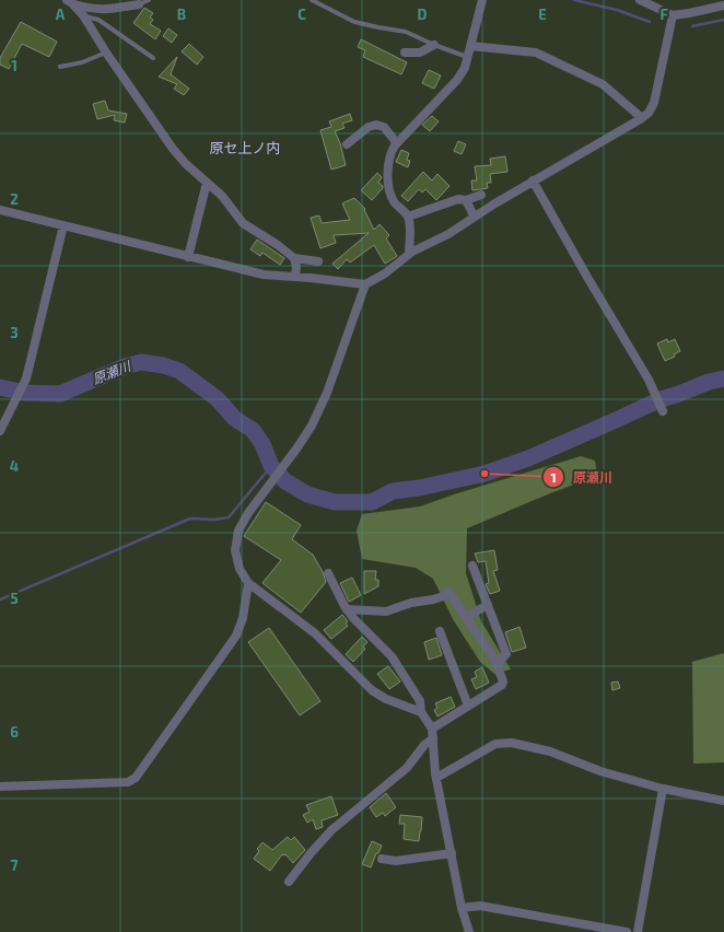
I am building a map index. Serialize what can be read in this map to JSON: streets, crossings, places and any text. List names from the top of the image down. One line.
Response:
{"districts":["原セ上ノ内"],"water":["原瀬川"],"places":["原瀬川"],"grid":{"columns":["A","B","C","D","E","F"],"rows":["1","2","3","4","5","6","7"]}}
